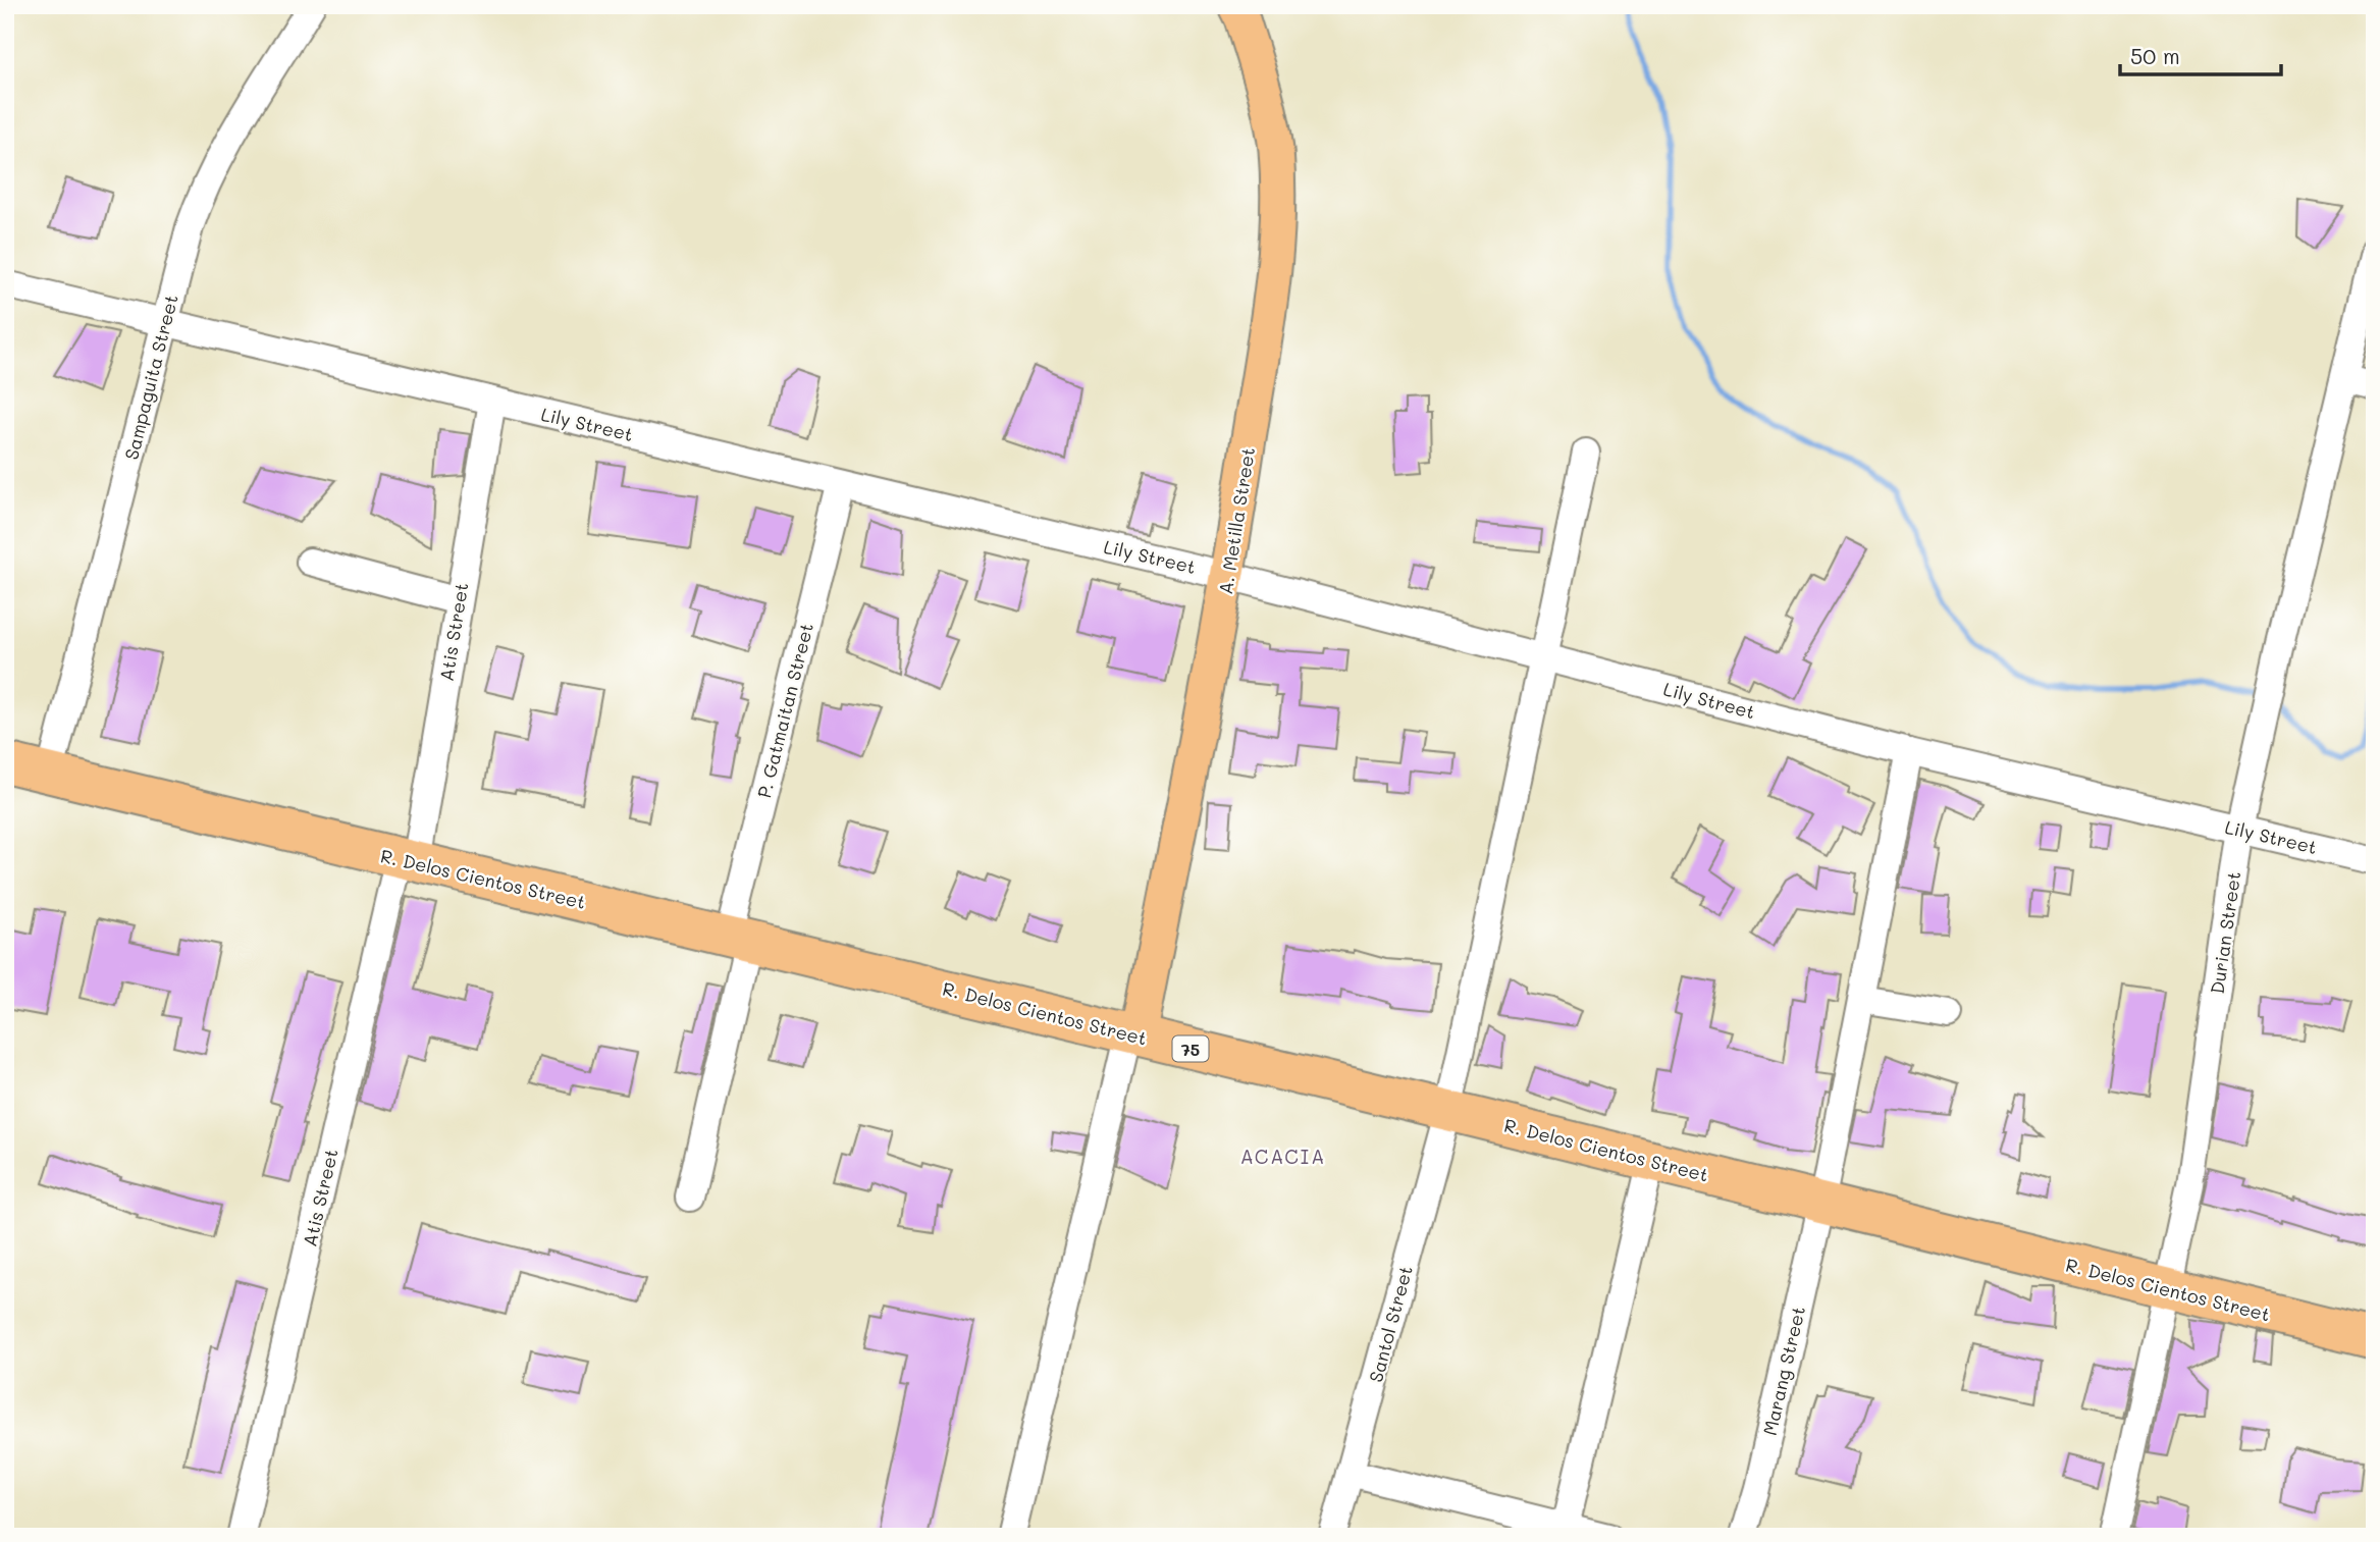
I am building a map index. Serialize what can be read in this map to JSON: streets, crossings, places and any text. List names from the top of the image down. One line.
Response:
{"streets":{"highway":["R. Delos Cientos Street","75"],"main road":["A. Metilla Street"],"street":["Sampaguita Street","Lily Street","Atis Street","P. Gatmaitan Street","Durian Street","Santol Street","Marang Street"]},"crossings":[["Sampaguita Street","Lily Street"],["Sampaguita Street","R. Delos Cientos Street"],["Lily Street","A. Metilla Street"],["Lily Street","Atis Street"],["Lily Street","P. Gatmaitan Street"],["Lily Street","Durian Street"],["Lily Street","Santol Street"],["Lily Street","Marang Street"],["A. Metilla Street","R. Delos Cientos Street"],["Atis Street","R. Delos Cientos Street"],["P. Gatmaitan Street","R. Delos Cientos Street"],["R. Delos Cientos Street","Durian Street"],["R. Delos Cientos Street","Santol Street"],["R. Delos Cientos Street","Marang Street"]],"districts":["ACACIA"],"scale_bar":"50 m"}
